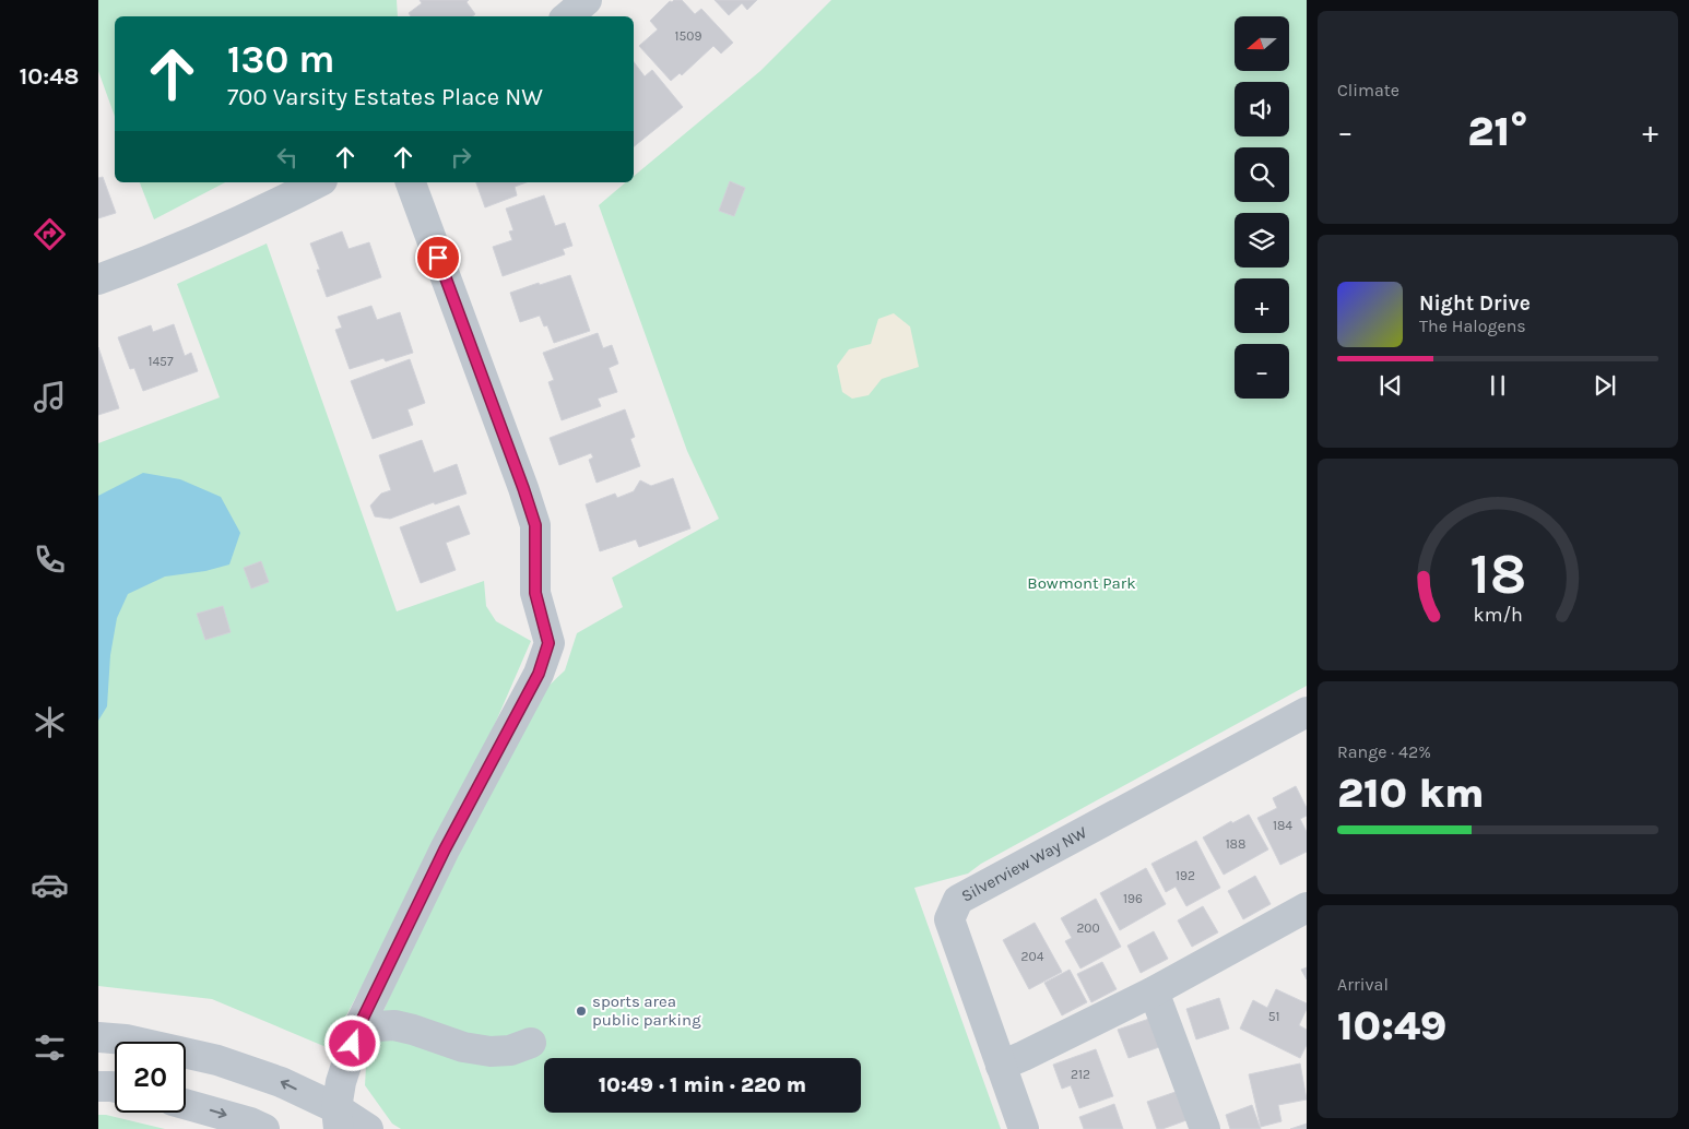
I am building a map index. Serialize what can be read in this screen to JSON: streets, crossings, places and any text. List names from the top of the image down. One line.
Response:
{"streets":{"street":["Silverview Way NW"]},"parks":["Bowmont Park"],"places":["sports area public parking"],"house_numbers":["1509","1457","184","188","192","196","200","204","51","212"],"north":"left","page":{"tabs":"10:48","tile":["Climate",["Range · 42%","210 km"],["Arrival","10:49"]],"map_buttons":["+","−"],"turn":["130 m","700 Varsity Estates Place NW"],"heat":["−","21°","+"],"song":["Night Drive","The Halogens"],"limit":"20","trip":"10:49 · 1 min · 220 m","gauge":["18","km/h"]}}
